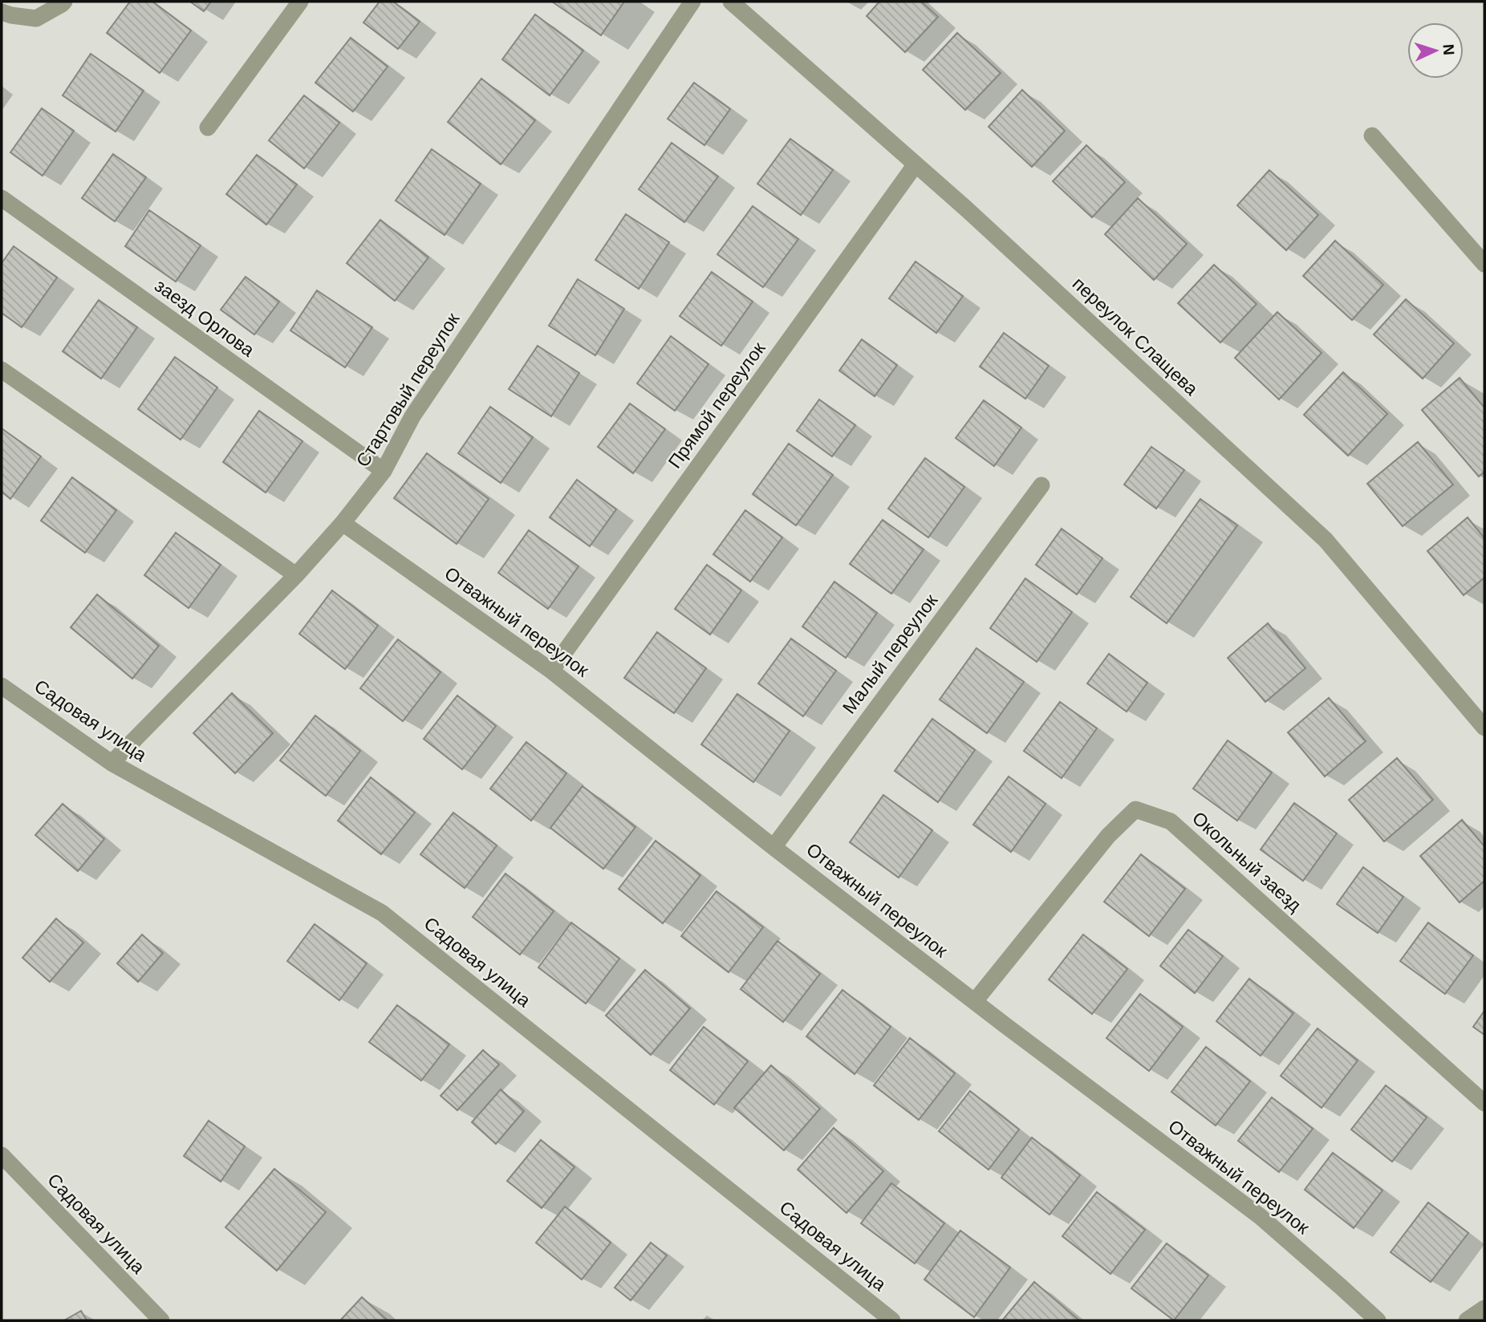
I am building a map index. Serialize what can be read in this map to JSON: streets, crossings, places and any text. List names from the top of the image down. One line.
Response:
{"streets":{"street":["заезд Орлова","переулок Слащева","Стартовый переулок","Прямой переулок","Отважный переулок","Малый переулок","Садовая улица","Окольный заезд"]},"crossings":[["заезд Орлова","Стартовый переулок"],["переулок Слащева","Прямой переулок"],["Стартовый переулок","Отважный переулок"],["Стартовый переулок","Садовая улица"],["Прямой переулок","Отважный переулок"],["Отважный переулок","Малый переулок"],["Отважный переулок","Окольный заезд"]],"north":"right"}
